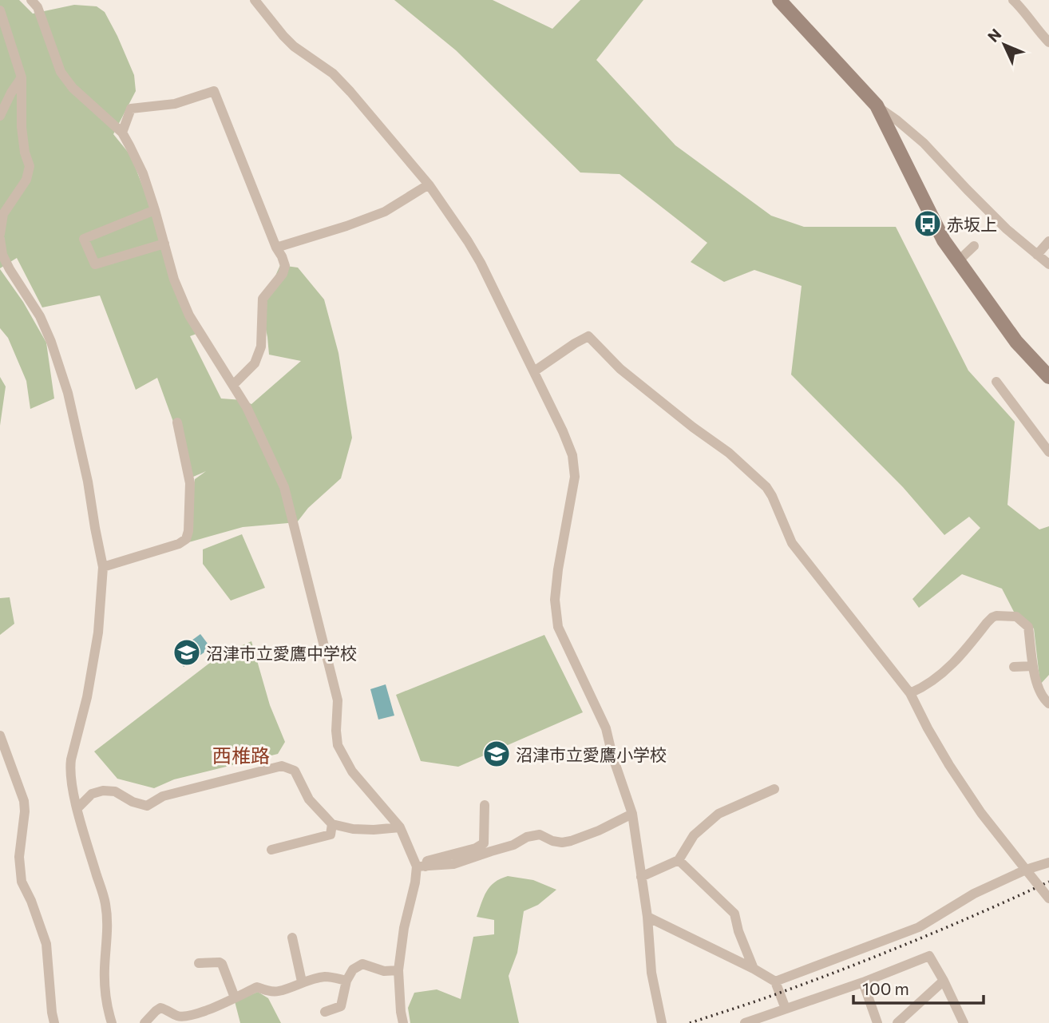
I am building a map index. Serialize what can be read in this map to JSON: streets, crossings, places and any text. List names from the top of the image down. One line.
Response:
{"districts":["西椎路"],"places":{"bus stop":["赤坂上"],"school or university":["沼津市立愛鷹中学校","沼津市立愛鷹小学校"]},"scale_bar":"100 m","north":"top left"}
